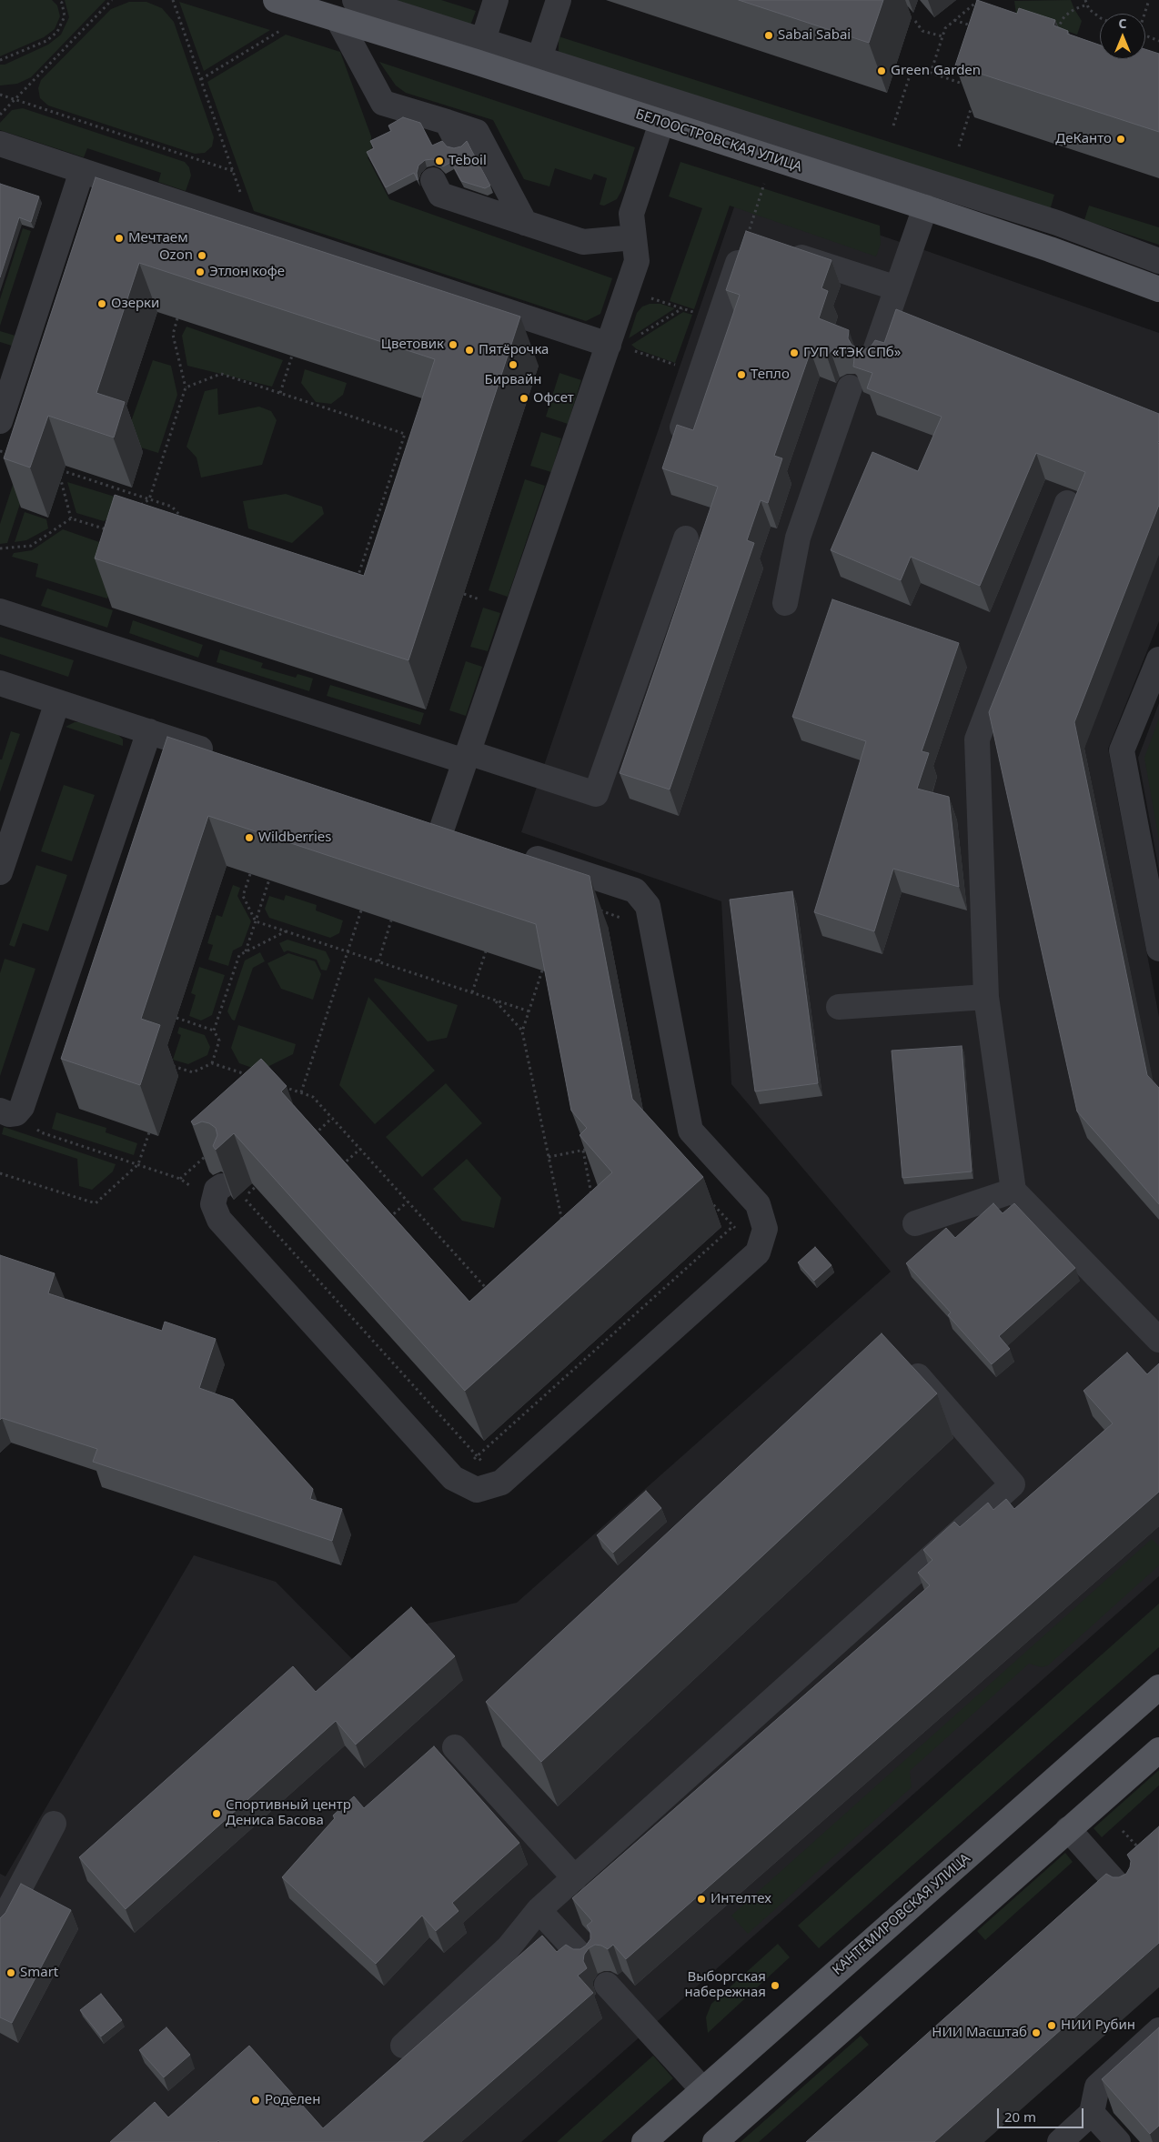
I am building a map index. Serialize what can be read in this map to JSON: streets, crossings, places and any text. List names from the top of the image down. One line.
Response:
{"streets":{"main road":["БЕЛООСТРОВСКАЯ УЛИЦА","КАНТЕМИРОВСКАЯ УЛИЦА"]},"places":["Sabai Sabai","Green Garden","ДеКанто","Teboil","Мечтаем","Ozon","Этлон кофе","Озерки","Цветовик","Пятёрочка","ГУП «ТЭК СПб»","Бирвайн","Тепло","Офсет","Wildberries","Спортивный центр Дениса Басова","Интелтех","Smart","Выборгская набережная","НИИ Рубин","НИИ Масштаб","Роделен"],"scale_bar":"20 m","north":"top"}
